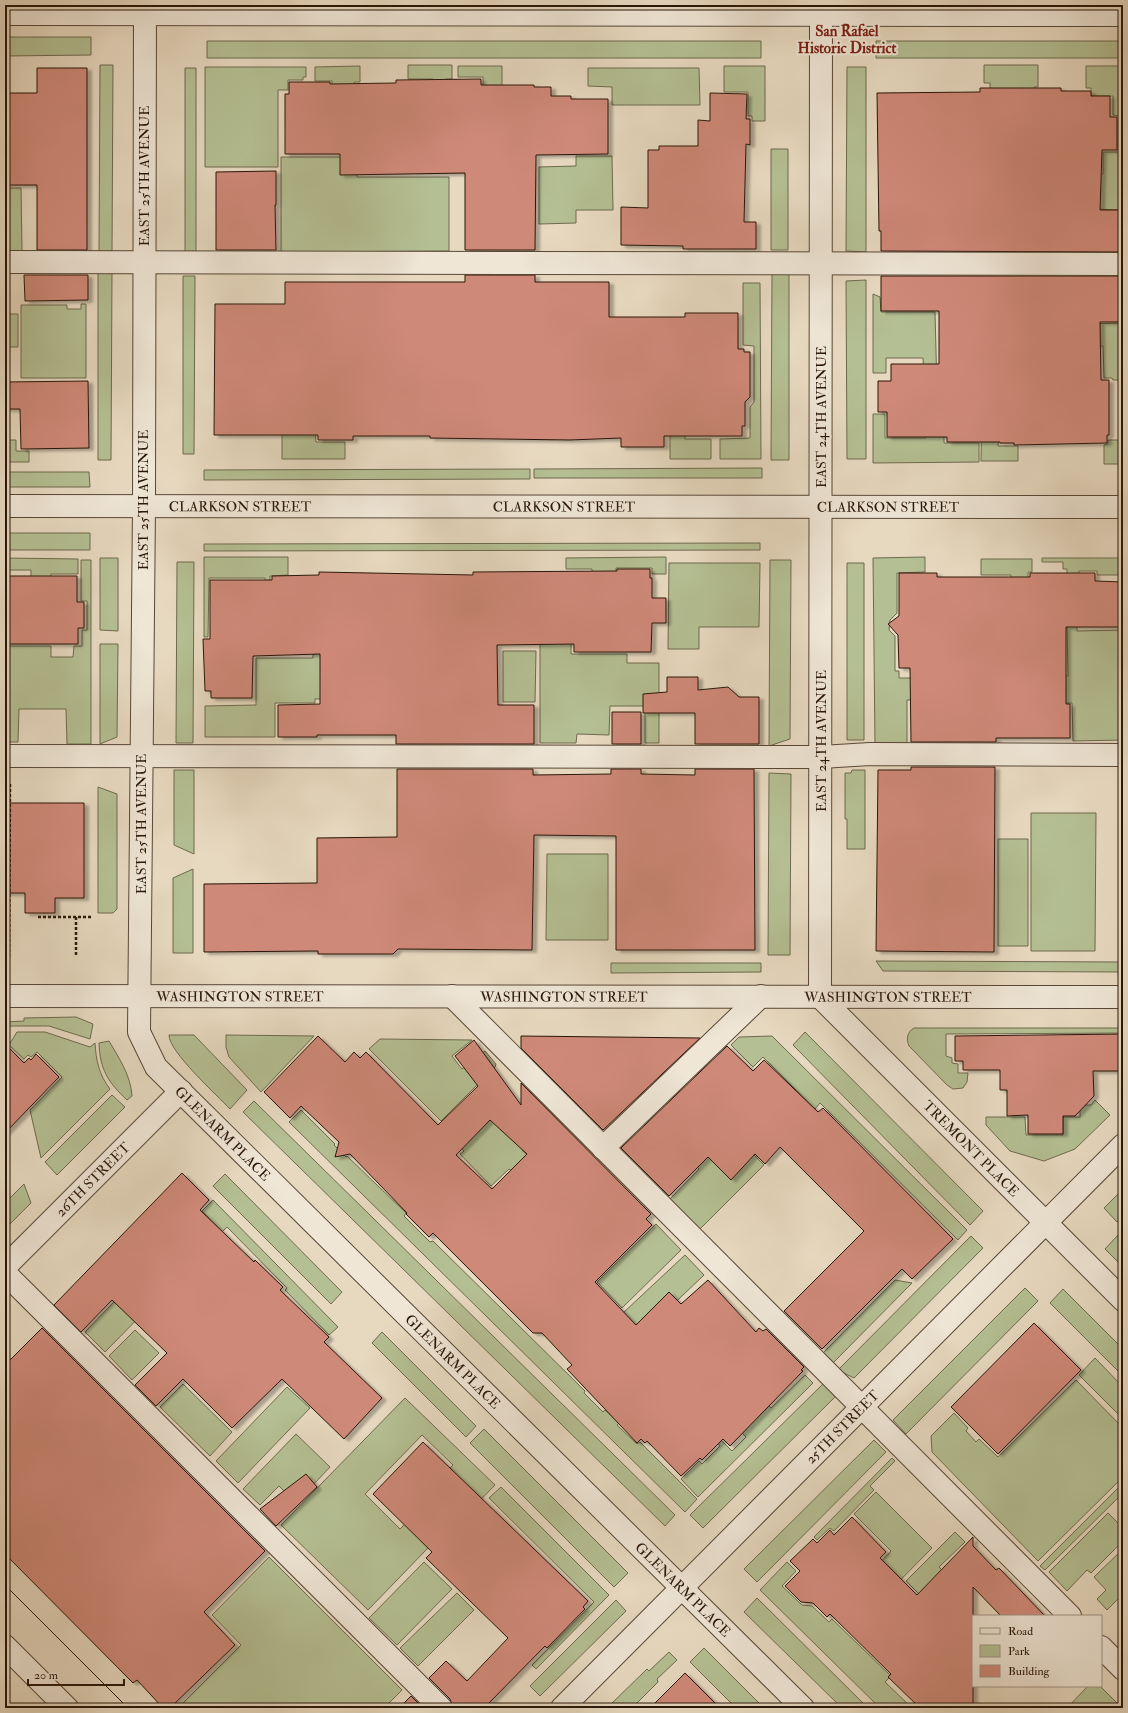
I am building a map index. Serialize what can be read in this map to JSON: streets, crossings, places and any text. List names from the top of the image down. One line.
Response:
{"streets":{"street":["EAST 25TH AVENUE","EAST 24TH AVENUE","CLARKSON STREET","WASHINGTON STREET","GLENARM PLACE","TREMONT PLACE","26TH STREET","25TH STREET"]},"crossings":[["EAST 25TH AVENUE","CLARKSON STREET"],["EAST 25TH AVENUE","WASHINGTON STREET"],["EAST 25TH AVENUE","GLENARM PLACE"],["EAST 24TH AVENUE","CLARKSON STREET"],["EAST 24TH AVENUE","WASHINGTON STREET"],["EAST 24TH AVENUE","TREMONT PLACE"],["WASHINGTON STREET","GLENARM PLACE"],["WASHINGTON STREET","TREMONT PLACE"],["GLENARM PLACE","26TH STREET"],["GLENARM PLACE","25TH STREET"],["TREMONT PLACE","25TH STREET"]],"districts":["San Rafael Historic District"],"legend":["Road","Park","Building"],"scale_bar":"20 m"}
